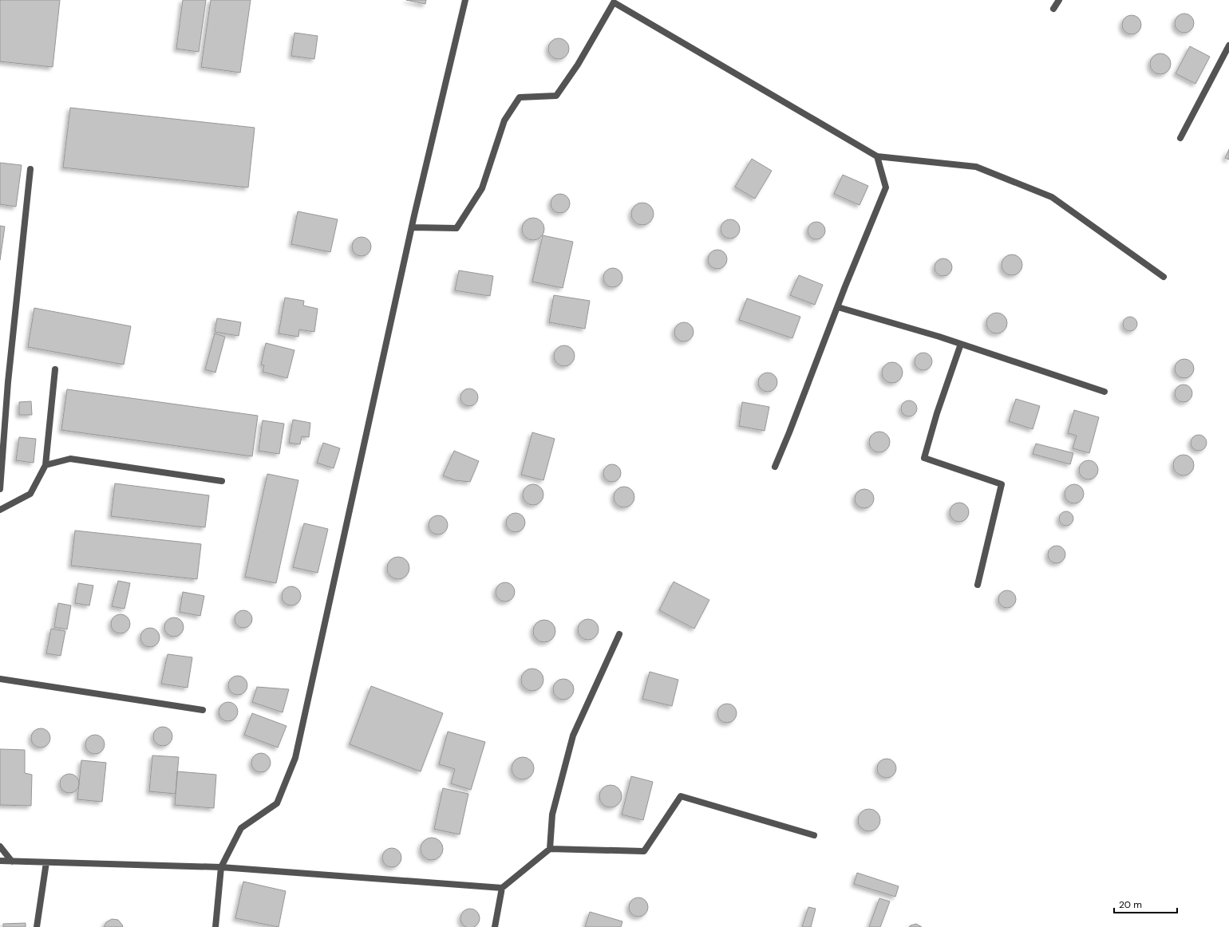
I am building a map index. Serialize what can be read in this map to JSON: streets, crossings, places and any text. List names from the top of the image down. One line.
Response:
{"scale_bar":"20 m"}
